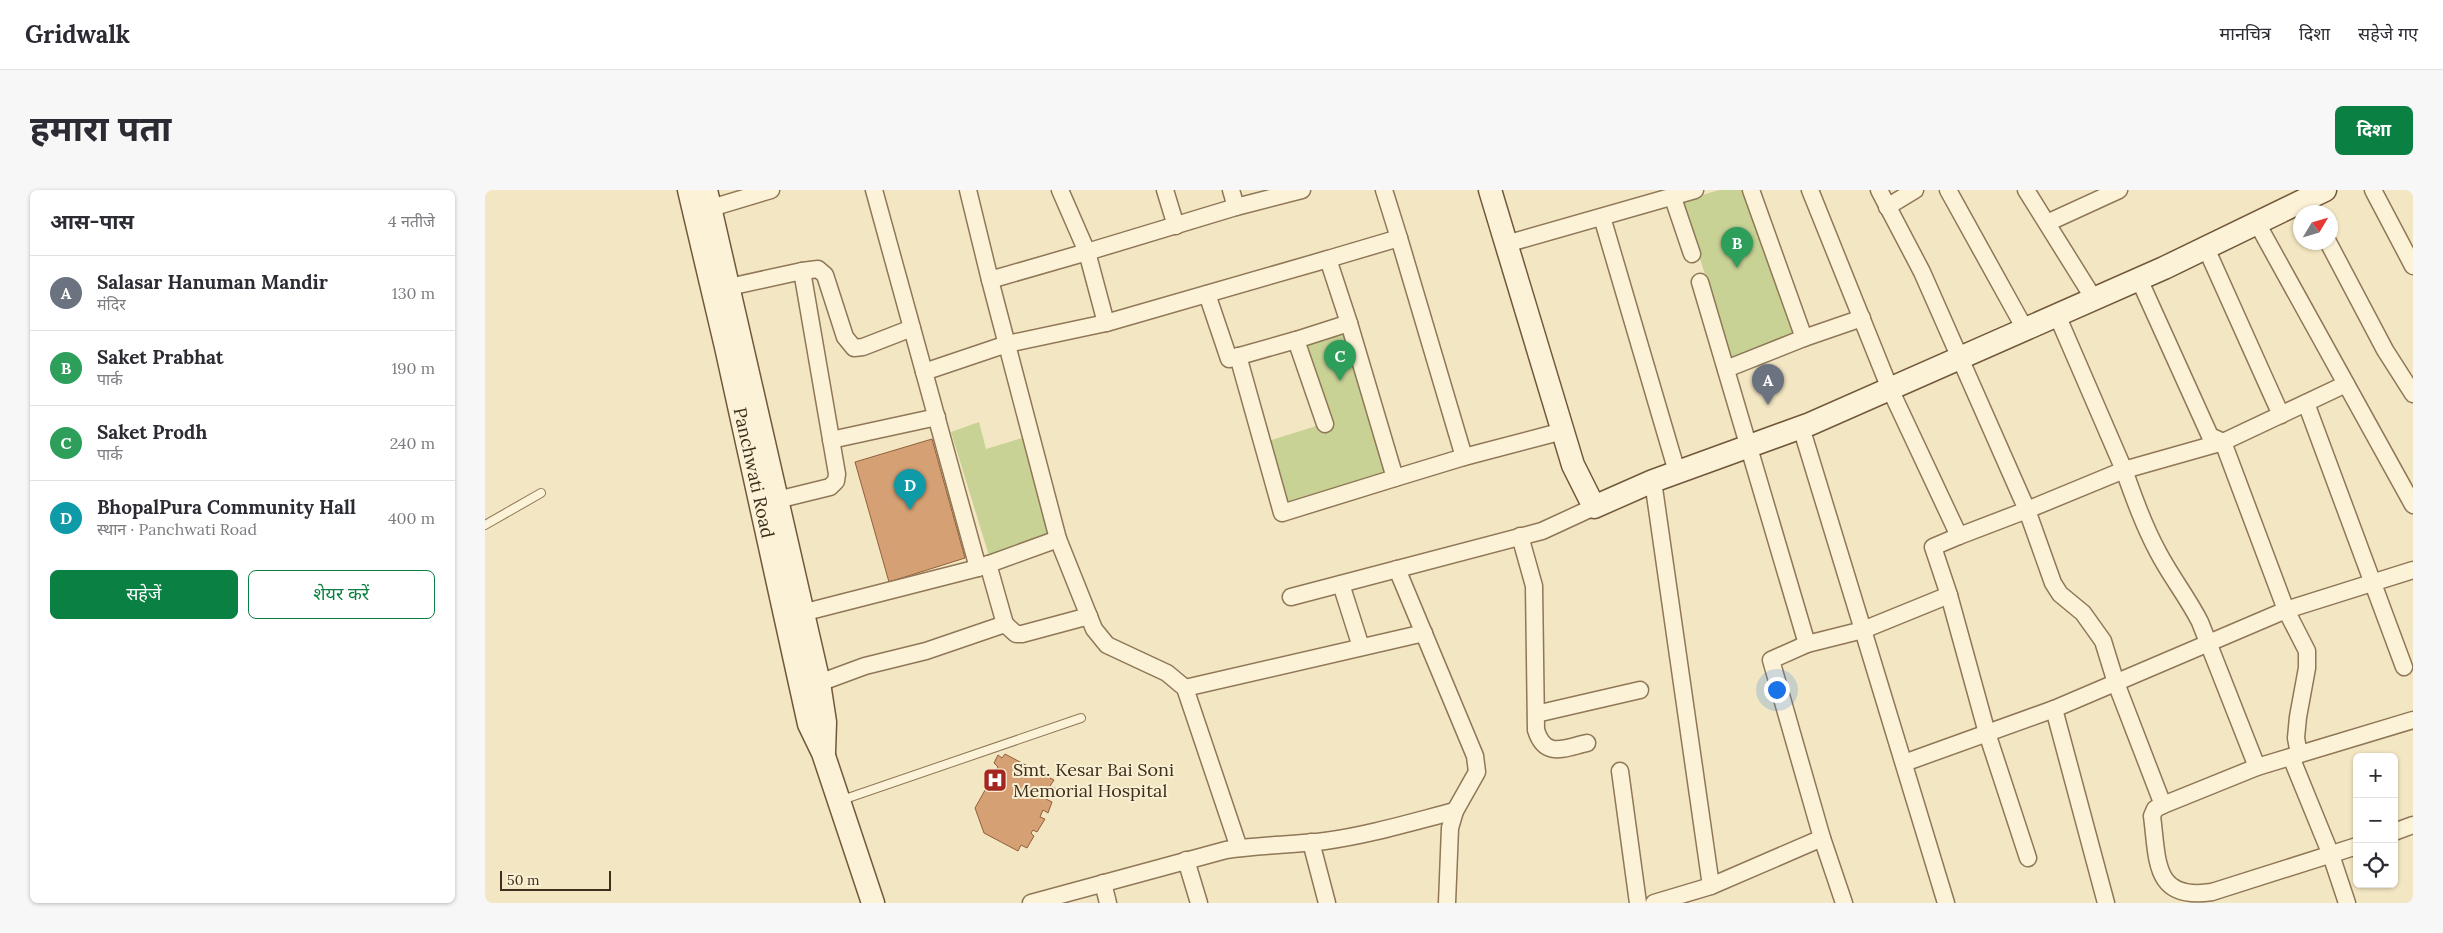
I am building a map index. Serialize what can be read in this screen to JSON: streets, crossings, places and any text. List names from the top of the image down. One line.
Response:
{"streets":{"street":["Panchwati Road"]},"places":{"hospital":["Smt. Kesar Bai Soni Memorial Hospital"]},"scale_bar":"50 m","north":"top right","page":{"header":"Gridwalk","nav":["मानचित्र","दिशा","सहेजे गए"],"title":"हमारा पता","buttons":["दिशा",["सहेजें","शेयर करें"]],"heading":["आस-पास","4 नतीजे"],"pins":["B","C","A","D"],"list":[{"mark":"A","name":"Salasar Hanuman Mandir","note":"मंदिर","value":"130 m"},{"mark":"B","name":"Saket Prabhat","note":"पार्क","value":"190 m"},{"mark":"C","name":"Saket Prodh","note":"पार्क","value":"240 m"},{"mark":"D","name":"BhopalPura Community Hall","note":"स्थान · Panchwati Road","value":"400 m"}],"map_buttons":["+","−"],"scale":"50 m"}}
